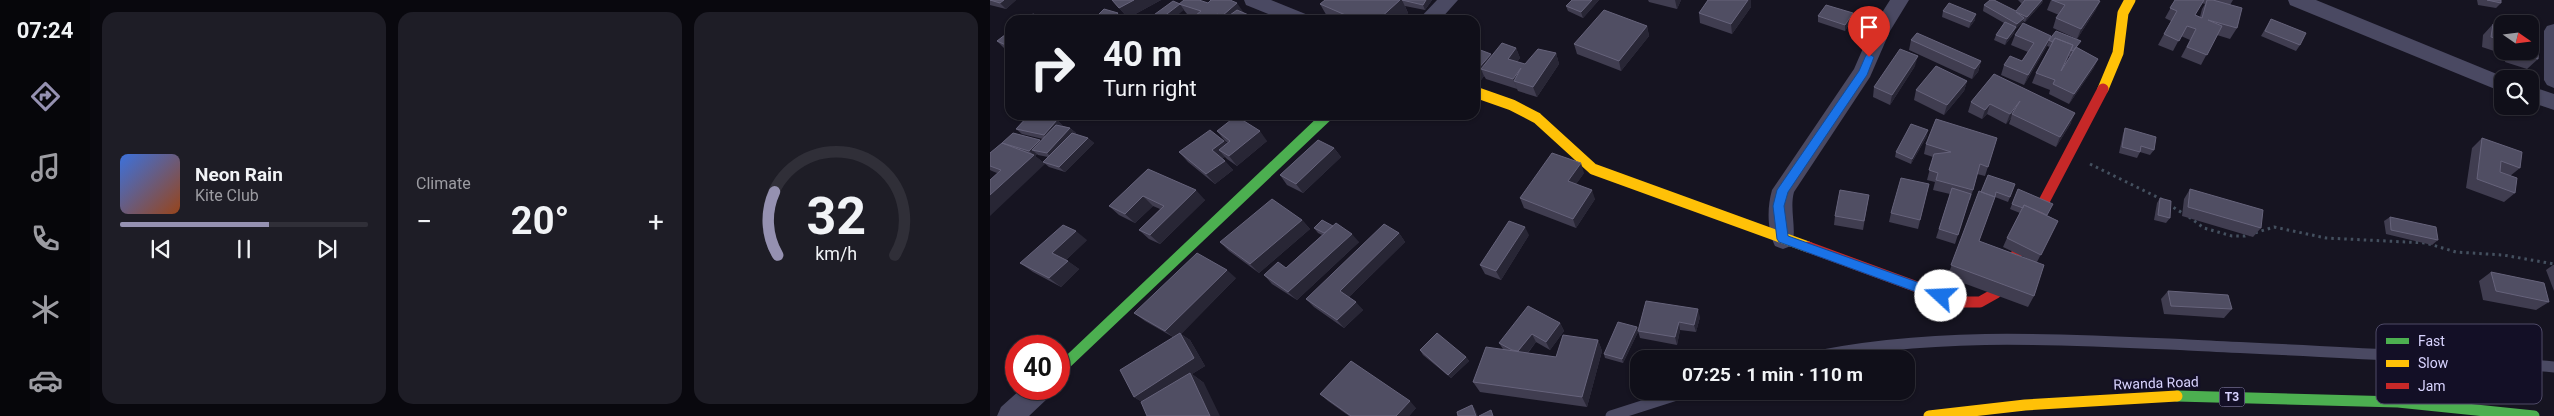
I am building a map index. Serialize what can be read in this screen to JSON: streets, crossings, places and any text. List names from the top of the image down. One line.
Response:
{"streets":{"main road":["Rwanda Road","T3"]},"legend":["Fast","Slow","Jam"],"north":"right","page":{"tabs":"07:24","tile":"Climate","turn":["40 m","Turn right"],"song":["Neon Rain","Kite Club"],"heat":["−","20°","+"],"limit":"40","trip":"07:25 · 1 min · 110 m","gauge":["32","km/h"]}}
